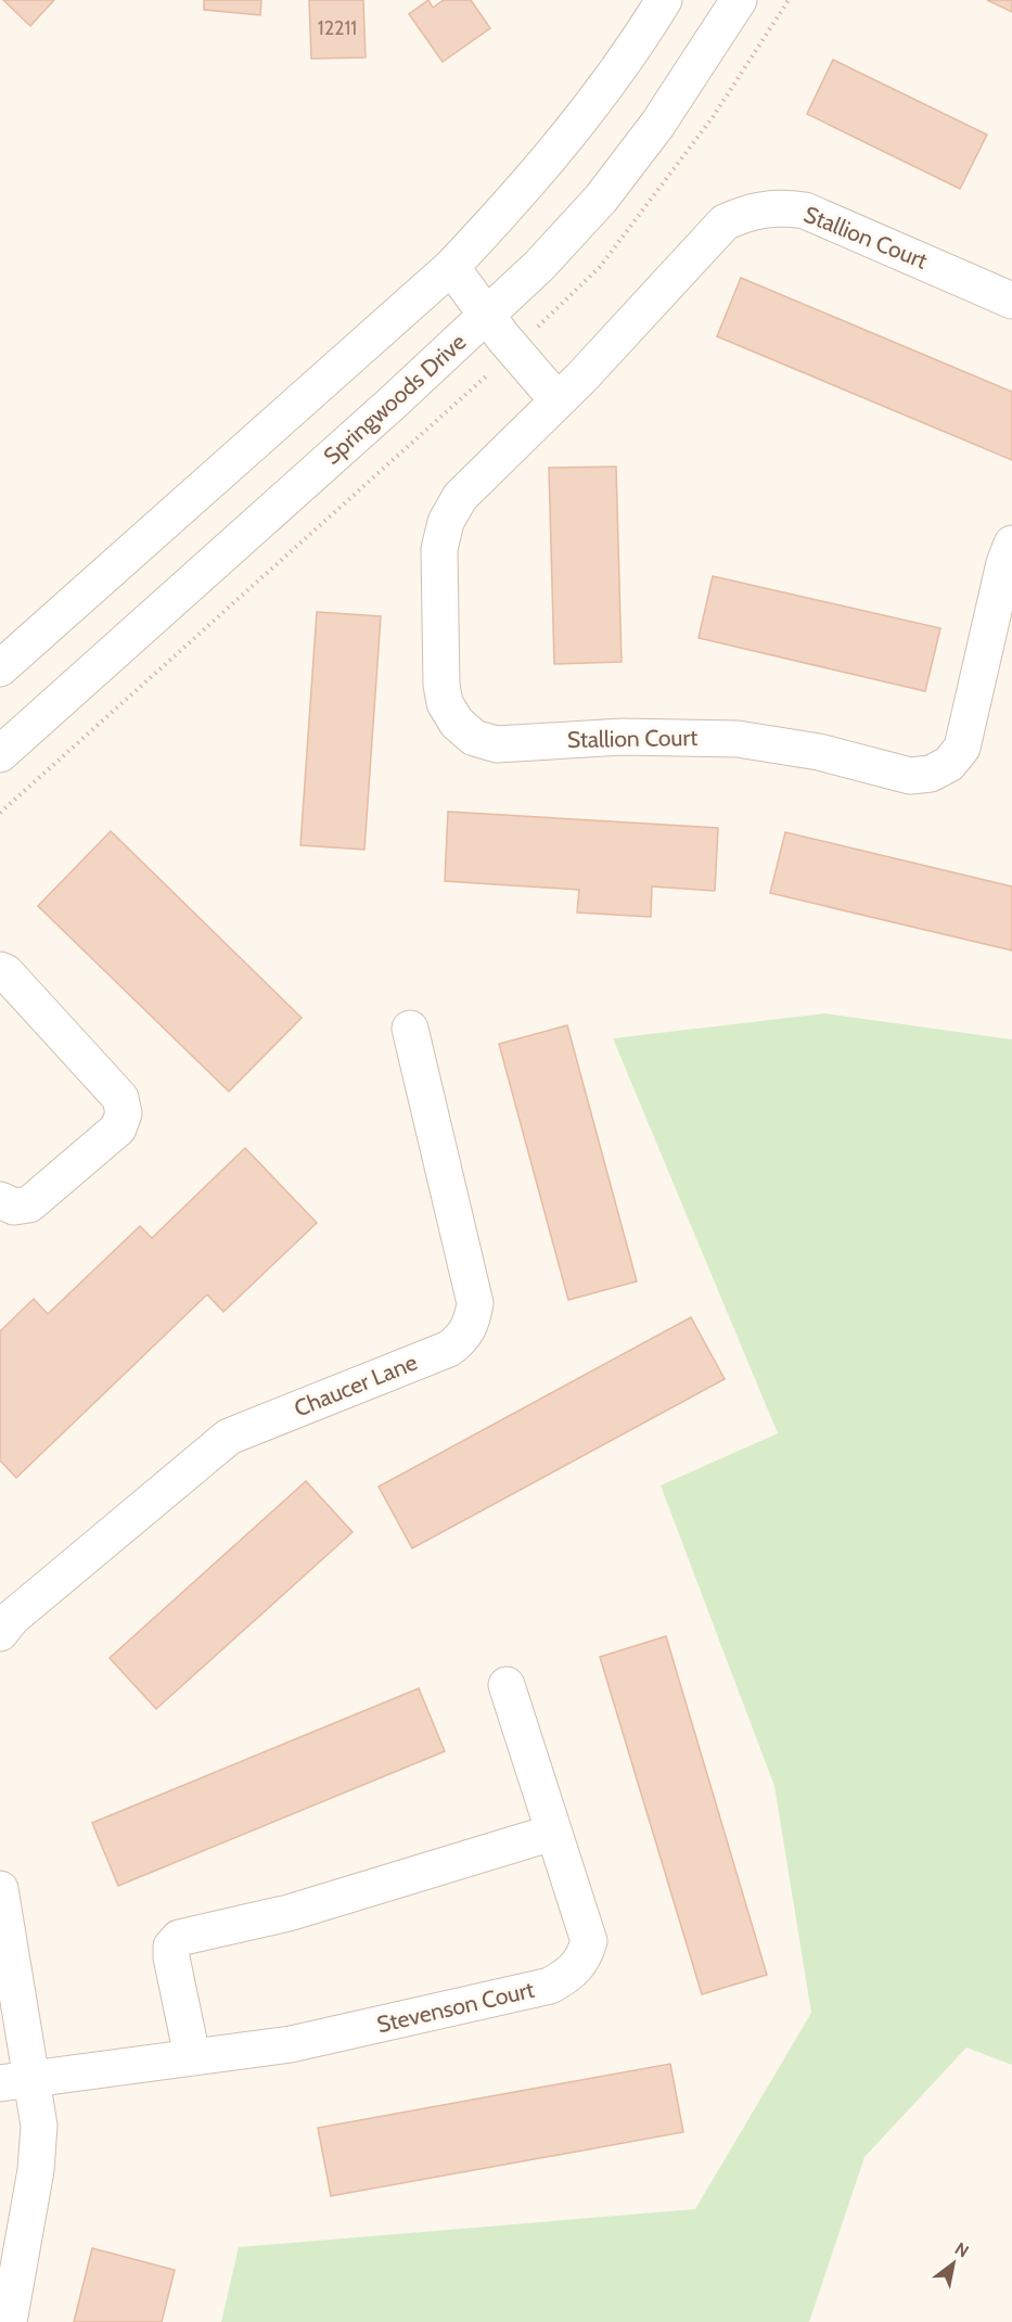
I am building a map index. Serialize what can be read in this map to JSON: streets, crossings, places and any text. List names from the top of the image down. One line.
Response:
{"streets":{"street":["Stallion Court","Springwoods Drive","Chaucer Lane","Stevenson Court"]},"house_numbers":["12211"],"north":"top right"}
